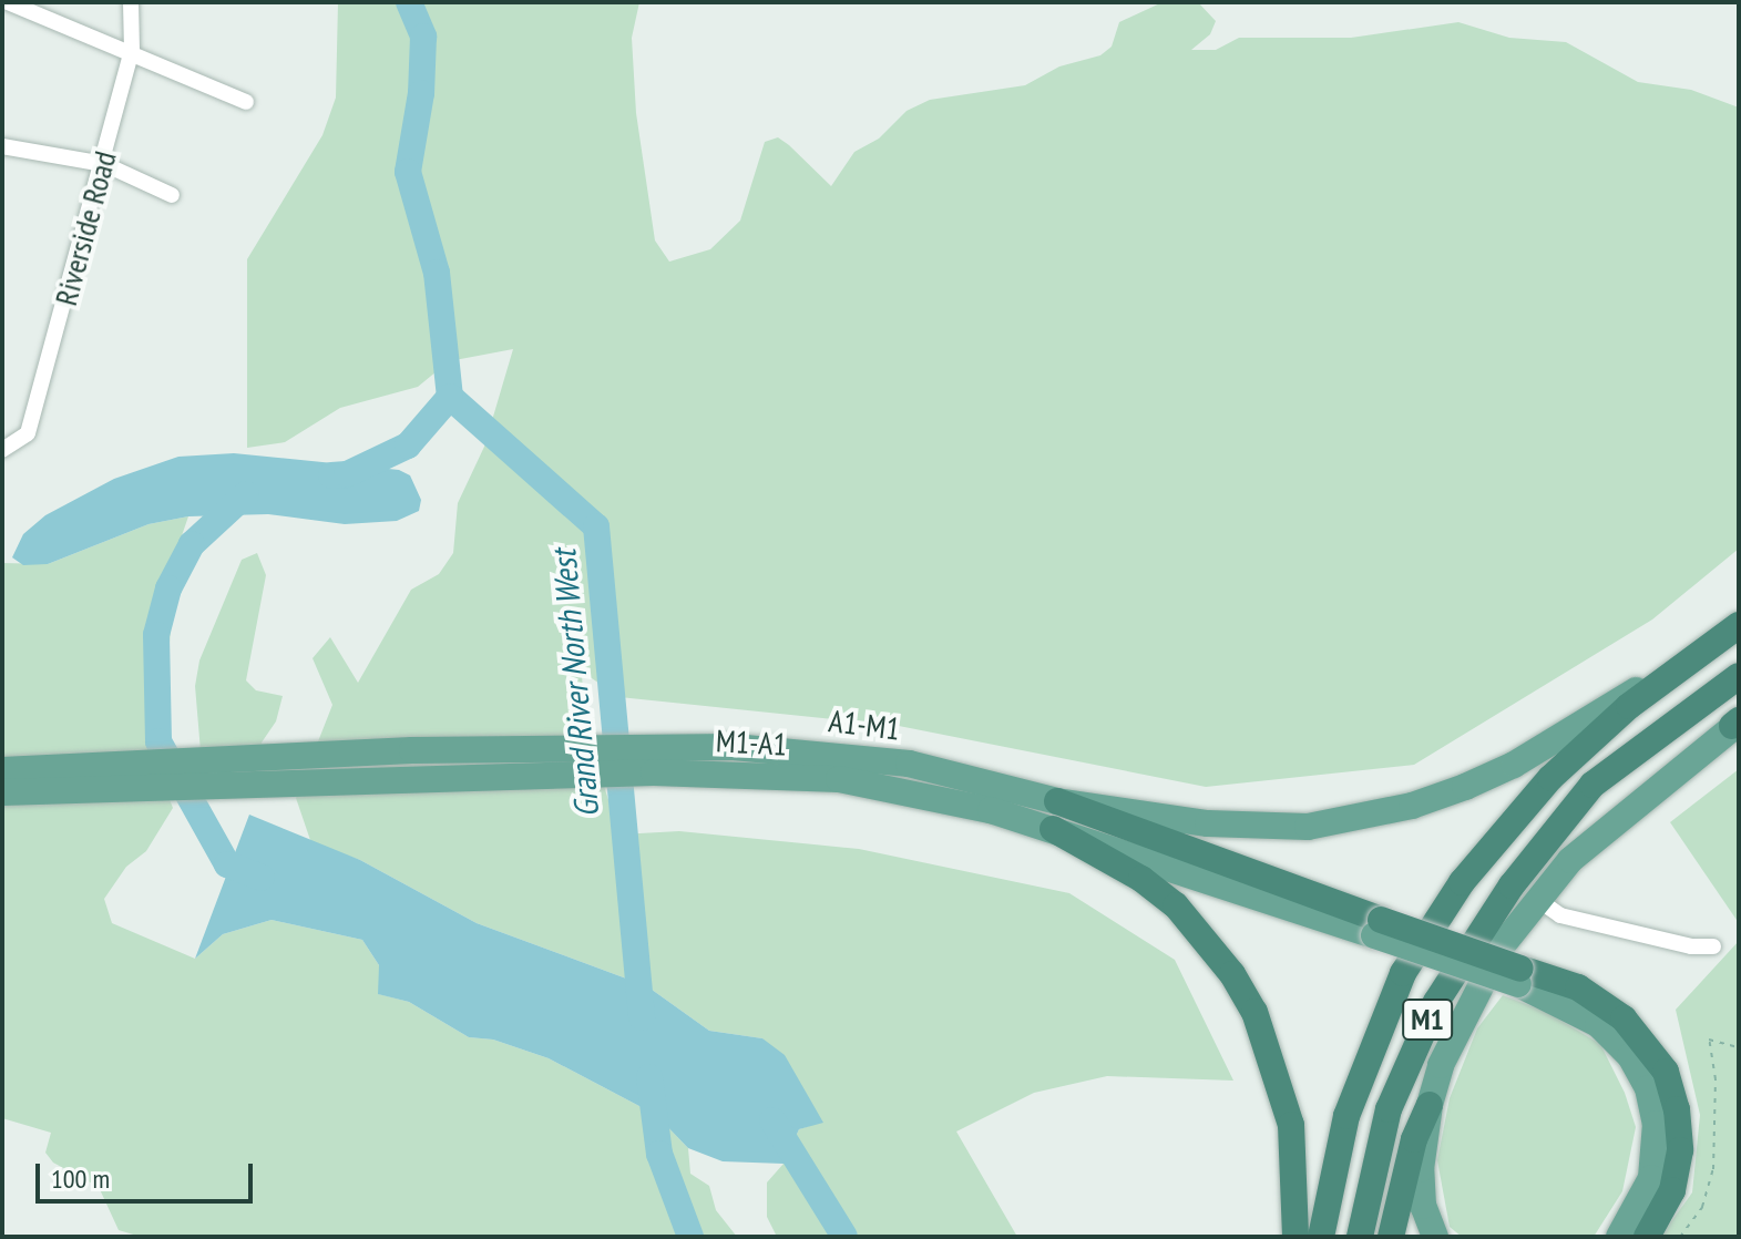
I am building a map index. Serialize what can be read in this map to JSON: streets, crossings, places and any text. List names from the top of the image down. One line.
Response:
{"streets":{"highway":["M1"],"main road":["A1-M1","M1-A1"],"street":["Riverside Road"]},"crossings":[["A1-M1","M1-A1"]],"water":["Grand River North West"],"scale_bar":"100 m"}
